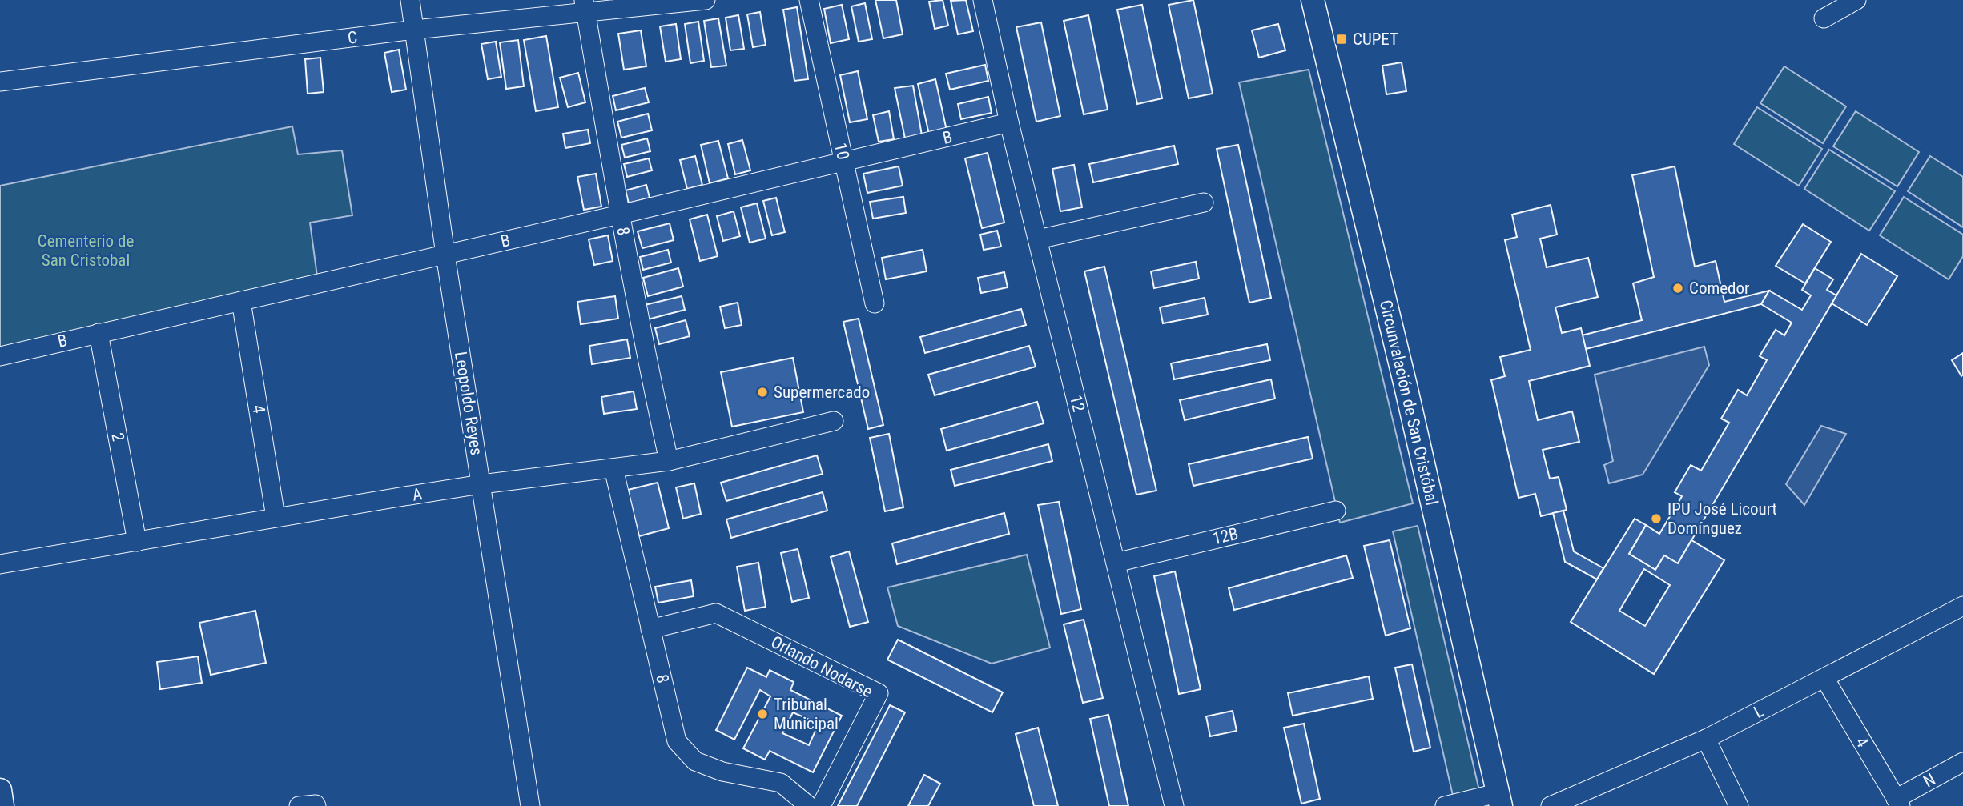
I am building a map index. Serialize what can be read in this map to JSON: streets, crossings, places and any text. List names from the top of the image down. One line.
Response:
{"streets":{"main road":["Circunvalación de San Cristóbal"],"street":["C","B","10","8","Leopoldo Reyes","12","4","2","A","12B","Orlando Nodarse","L","N"]},"crossings":[["C","8"],["C","Leopoldo Reyes"],["B","10"],["B","8"],["B","Leopoldo Reyes"],["B","12"],["B","4"],["B","2"],["8","A"],["8","Orlando Nodarse"],["Leopoldo Reyes","A"],["12","12B"],["4","A"],["4","L"],["4","N"],["2","A"]],"parks":["Cementerio de San Cristobal"],"places":{"transit":["CUPET"],"other":["Comedor","Supermercado","IPU José Licourt Domínguez","Tribunal Municipal"]}}
